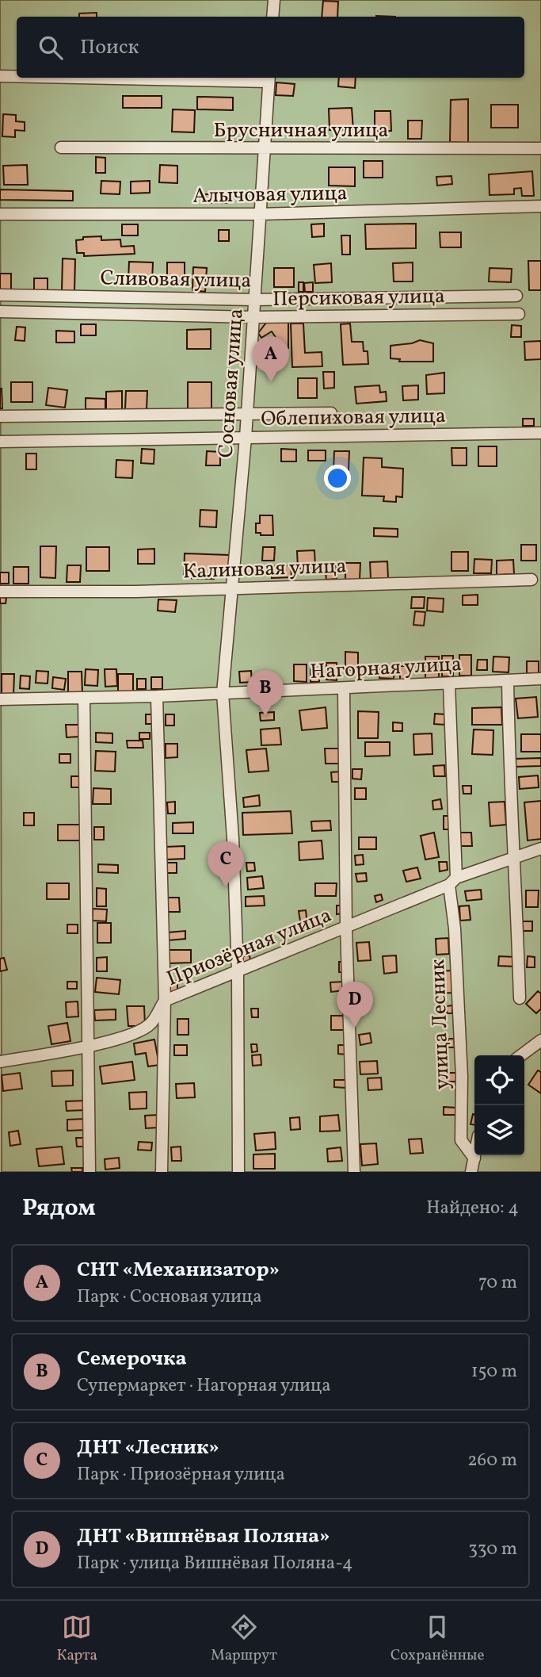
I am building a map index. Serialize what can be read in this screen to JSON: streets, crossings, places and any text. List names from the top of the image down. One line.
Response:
{"streets":{"street":["Брусничная улица","Алычовая улица","Сливовая улица","Персиковая улица","Сосновая улица","Облепиховая улица","Калиновая улица","Нагорная улица","Приозёрная улица","улица Лесник"]},"crossings":[["Брусничная улица","Сосновая улица"],["Алычовая улица","Сосновая улица"],["Сливовая улица","Сосновая улица"],["Персиковая улица","Сосновая улица"],["Сосновая улица","Облепиховая улица"],["Сосновая улица","Калиновая улица"],["Сосновая улица","Нагорная улица"],["Сосновая улица","Приозёрная улица"],["Нагорная улица","улица Лесник"],["Приозёрная улица","улица Лесник"]],"page":{"search":"Поиск","pins":["A","B","C","D"],"heading":["Рядом","Найдено: 4"],"list":[{"mark":"A","name":"СНТ «Механизатор»","note":"Парк · Сосновая улица","value":"70 m"},{"mark":"B","name":"Семерочка","note":"Супермаркет · Нагорная улица","value":"150 m"},{"mark":"C","name":"ДНТ «Лесник»","note":"Парк · Приозёрная улица","value":"260 m"},{"mark":"D","name":"ДНТ «Вишнёвая Поляна»","note":"Парк · улица Вишнёвая Поляна-4","value":"330 m"}],"nav":["Карта","Маршрут","Сохранённые"]}}
